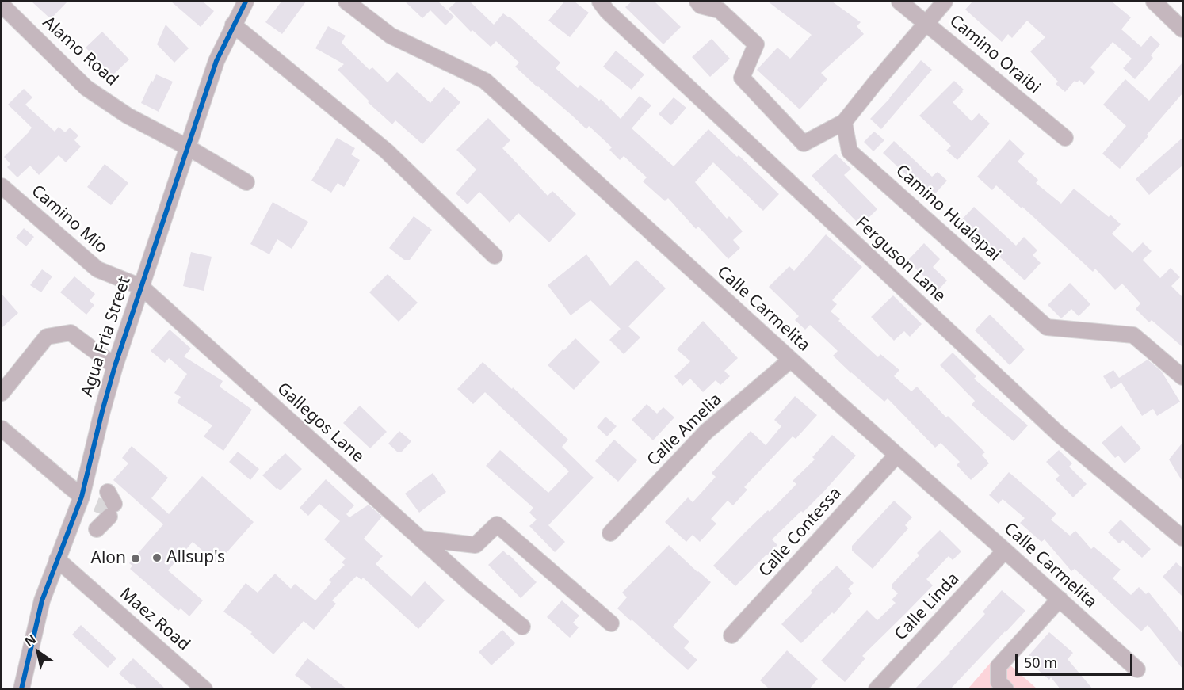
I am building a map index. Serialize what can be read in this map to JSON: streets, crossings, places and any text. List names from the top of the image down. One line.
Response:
{"streets":{"street":["Alamo Road","Camino Oraibi","Camino Hualapai","Camino Mio","Ferguson Lane","Calle Carmelita","Agua Fria Street","Gallegos Lane","Calle Amelia","Calle Contessa","Calle Linda","Maez Road"]},"crossings":[["Alamo Road","Agua Fria Street"],["Camino Mio","Agua Fria Street"],["Camino Mio","Gallegos Lane"],["Calle Carmelita","Calle Amelia"],["Calle Carmelita","Calle Contessa"],["Calle Carmelita","Calle Linda"],["Agua Fria Street","Gallegos Lane"],["Agua Fria Street","Maez Road"]],"places":["Allsup's","Alon"],"scale_bar":"50 m","north":"top left"}
